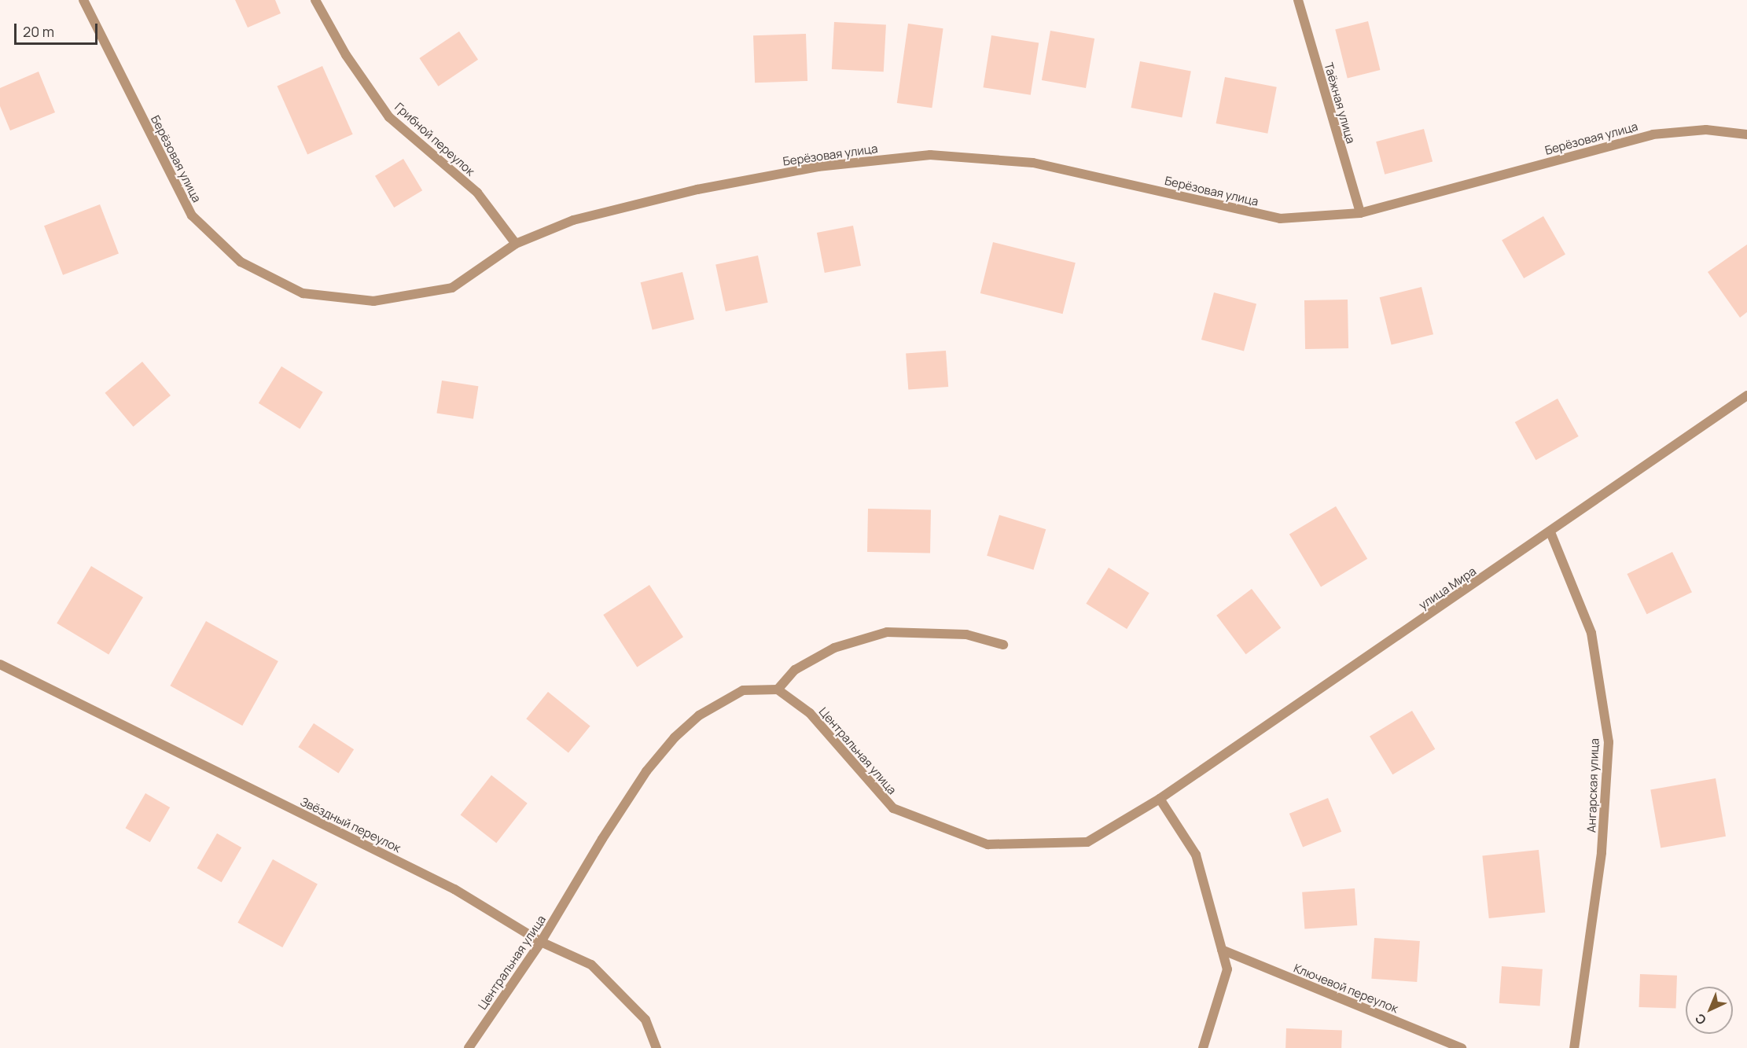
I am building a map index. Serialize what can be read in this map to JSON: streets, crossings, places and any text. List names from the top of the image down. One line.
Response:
{"streets":{"street":["Таёжная улица","Берёзовая улица","Грибной переулок","улица Мира","Центральная улица","Ангарская улица","Звёздный переулок","Ключевой переулок"]},"crossings":[["Таёжная улица","Берёзовая улица"],["Берёзовая улица","Грибной переулок"],["улица Мира","Центральная улица"],["улица Мира","Ангарская улица"],["Центральная улица","Звёздный переулок"]],"scale_bar":"20 m","north":"bottom left"}
